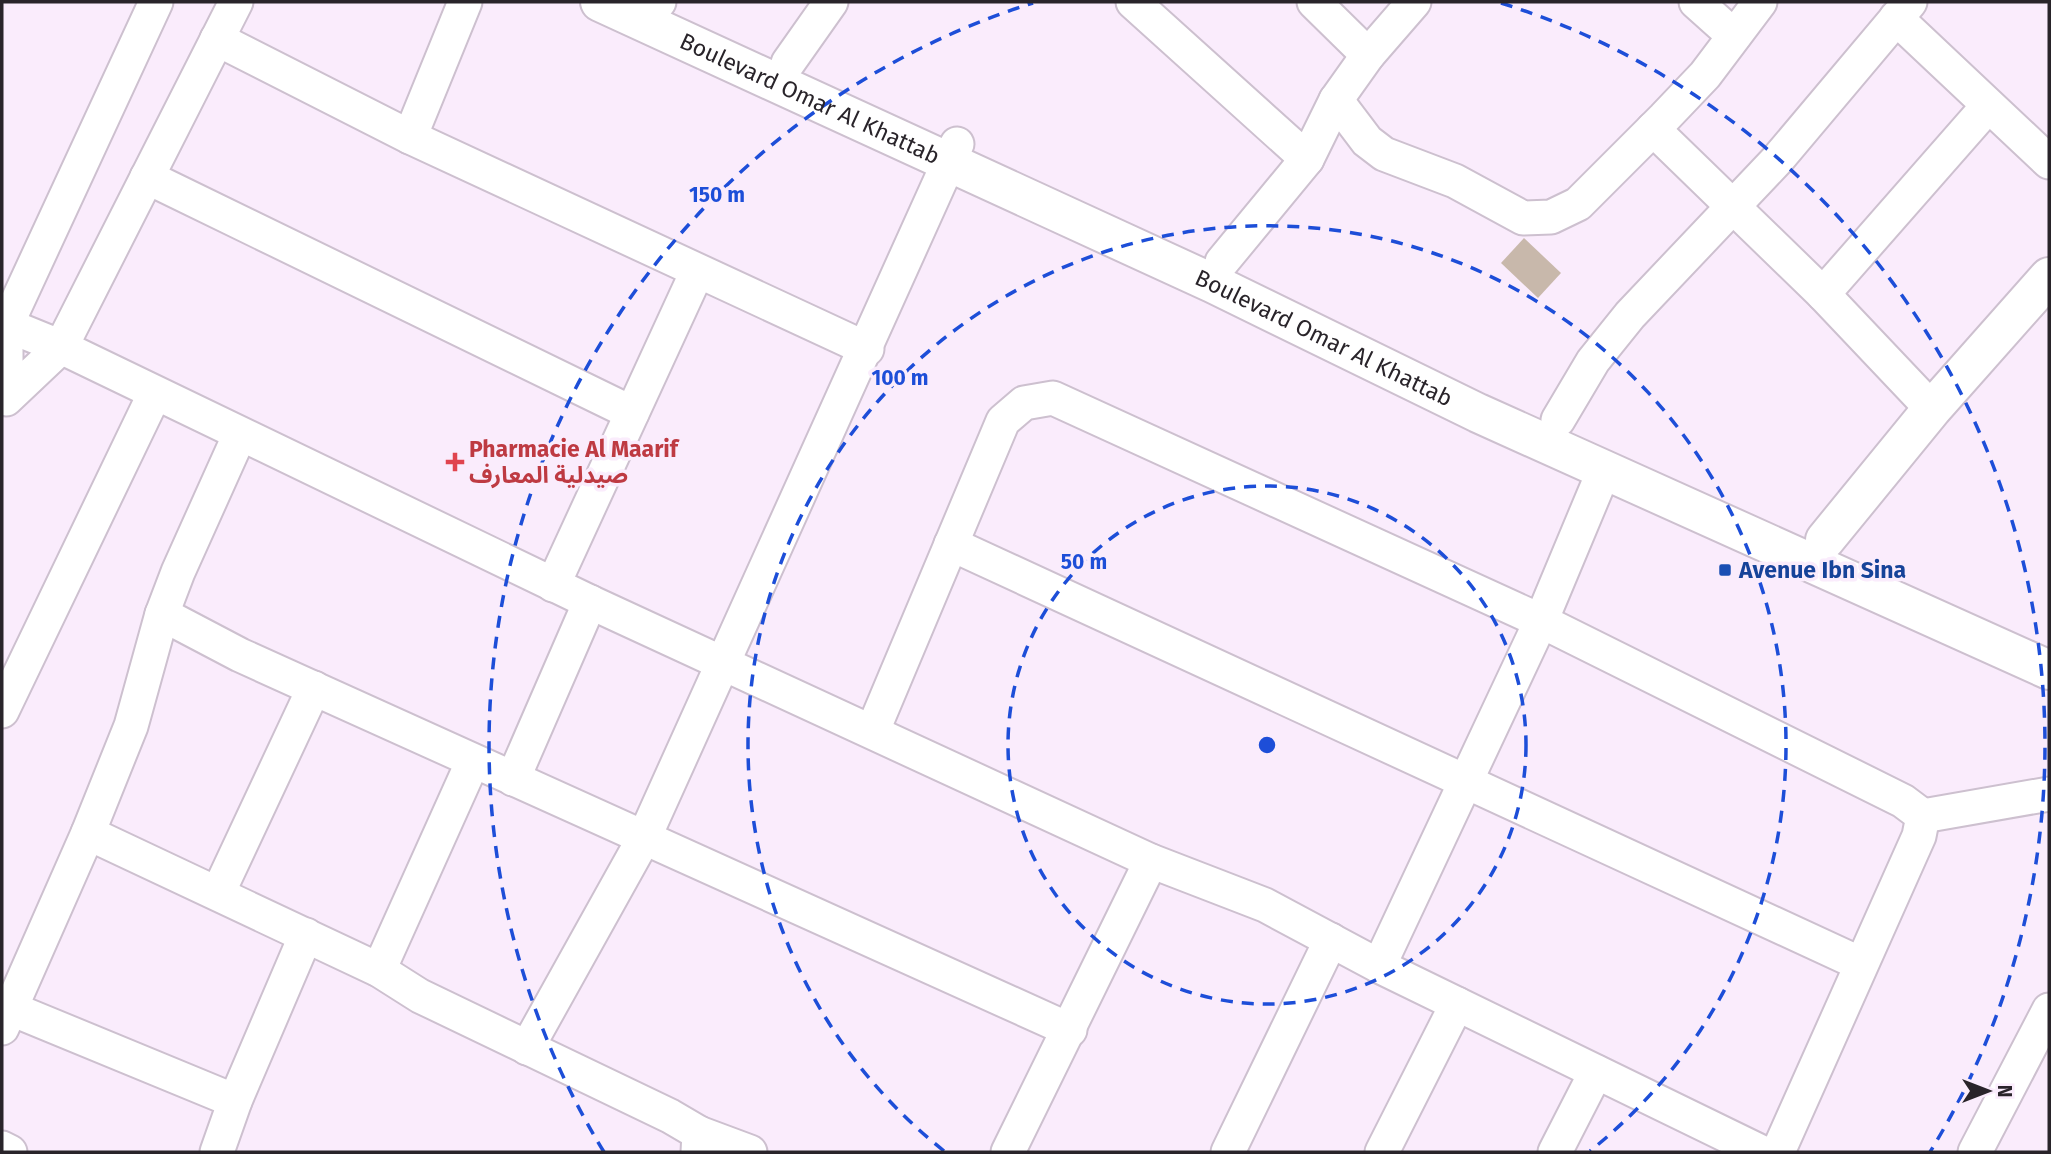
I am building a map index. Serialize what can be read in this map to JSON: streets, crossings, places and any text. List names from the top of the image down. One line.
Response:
{"streets":{"street":["Boulevard Omar Al Khattab"]},"places":{"health":["Pharmacie Al Maarif صيدلية المعارف"],"transit":["Avenue Ibn Sina"]},"north":"right","rings":["150 m","100 m","50 m"]}
